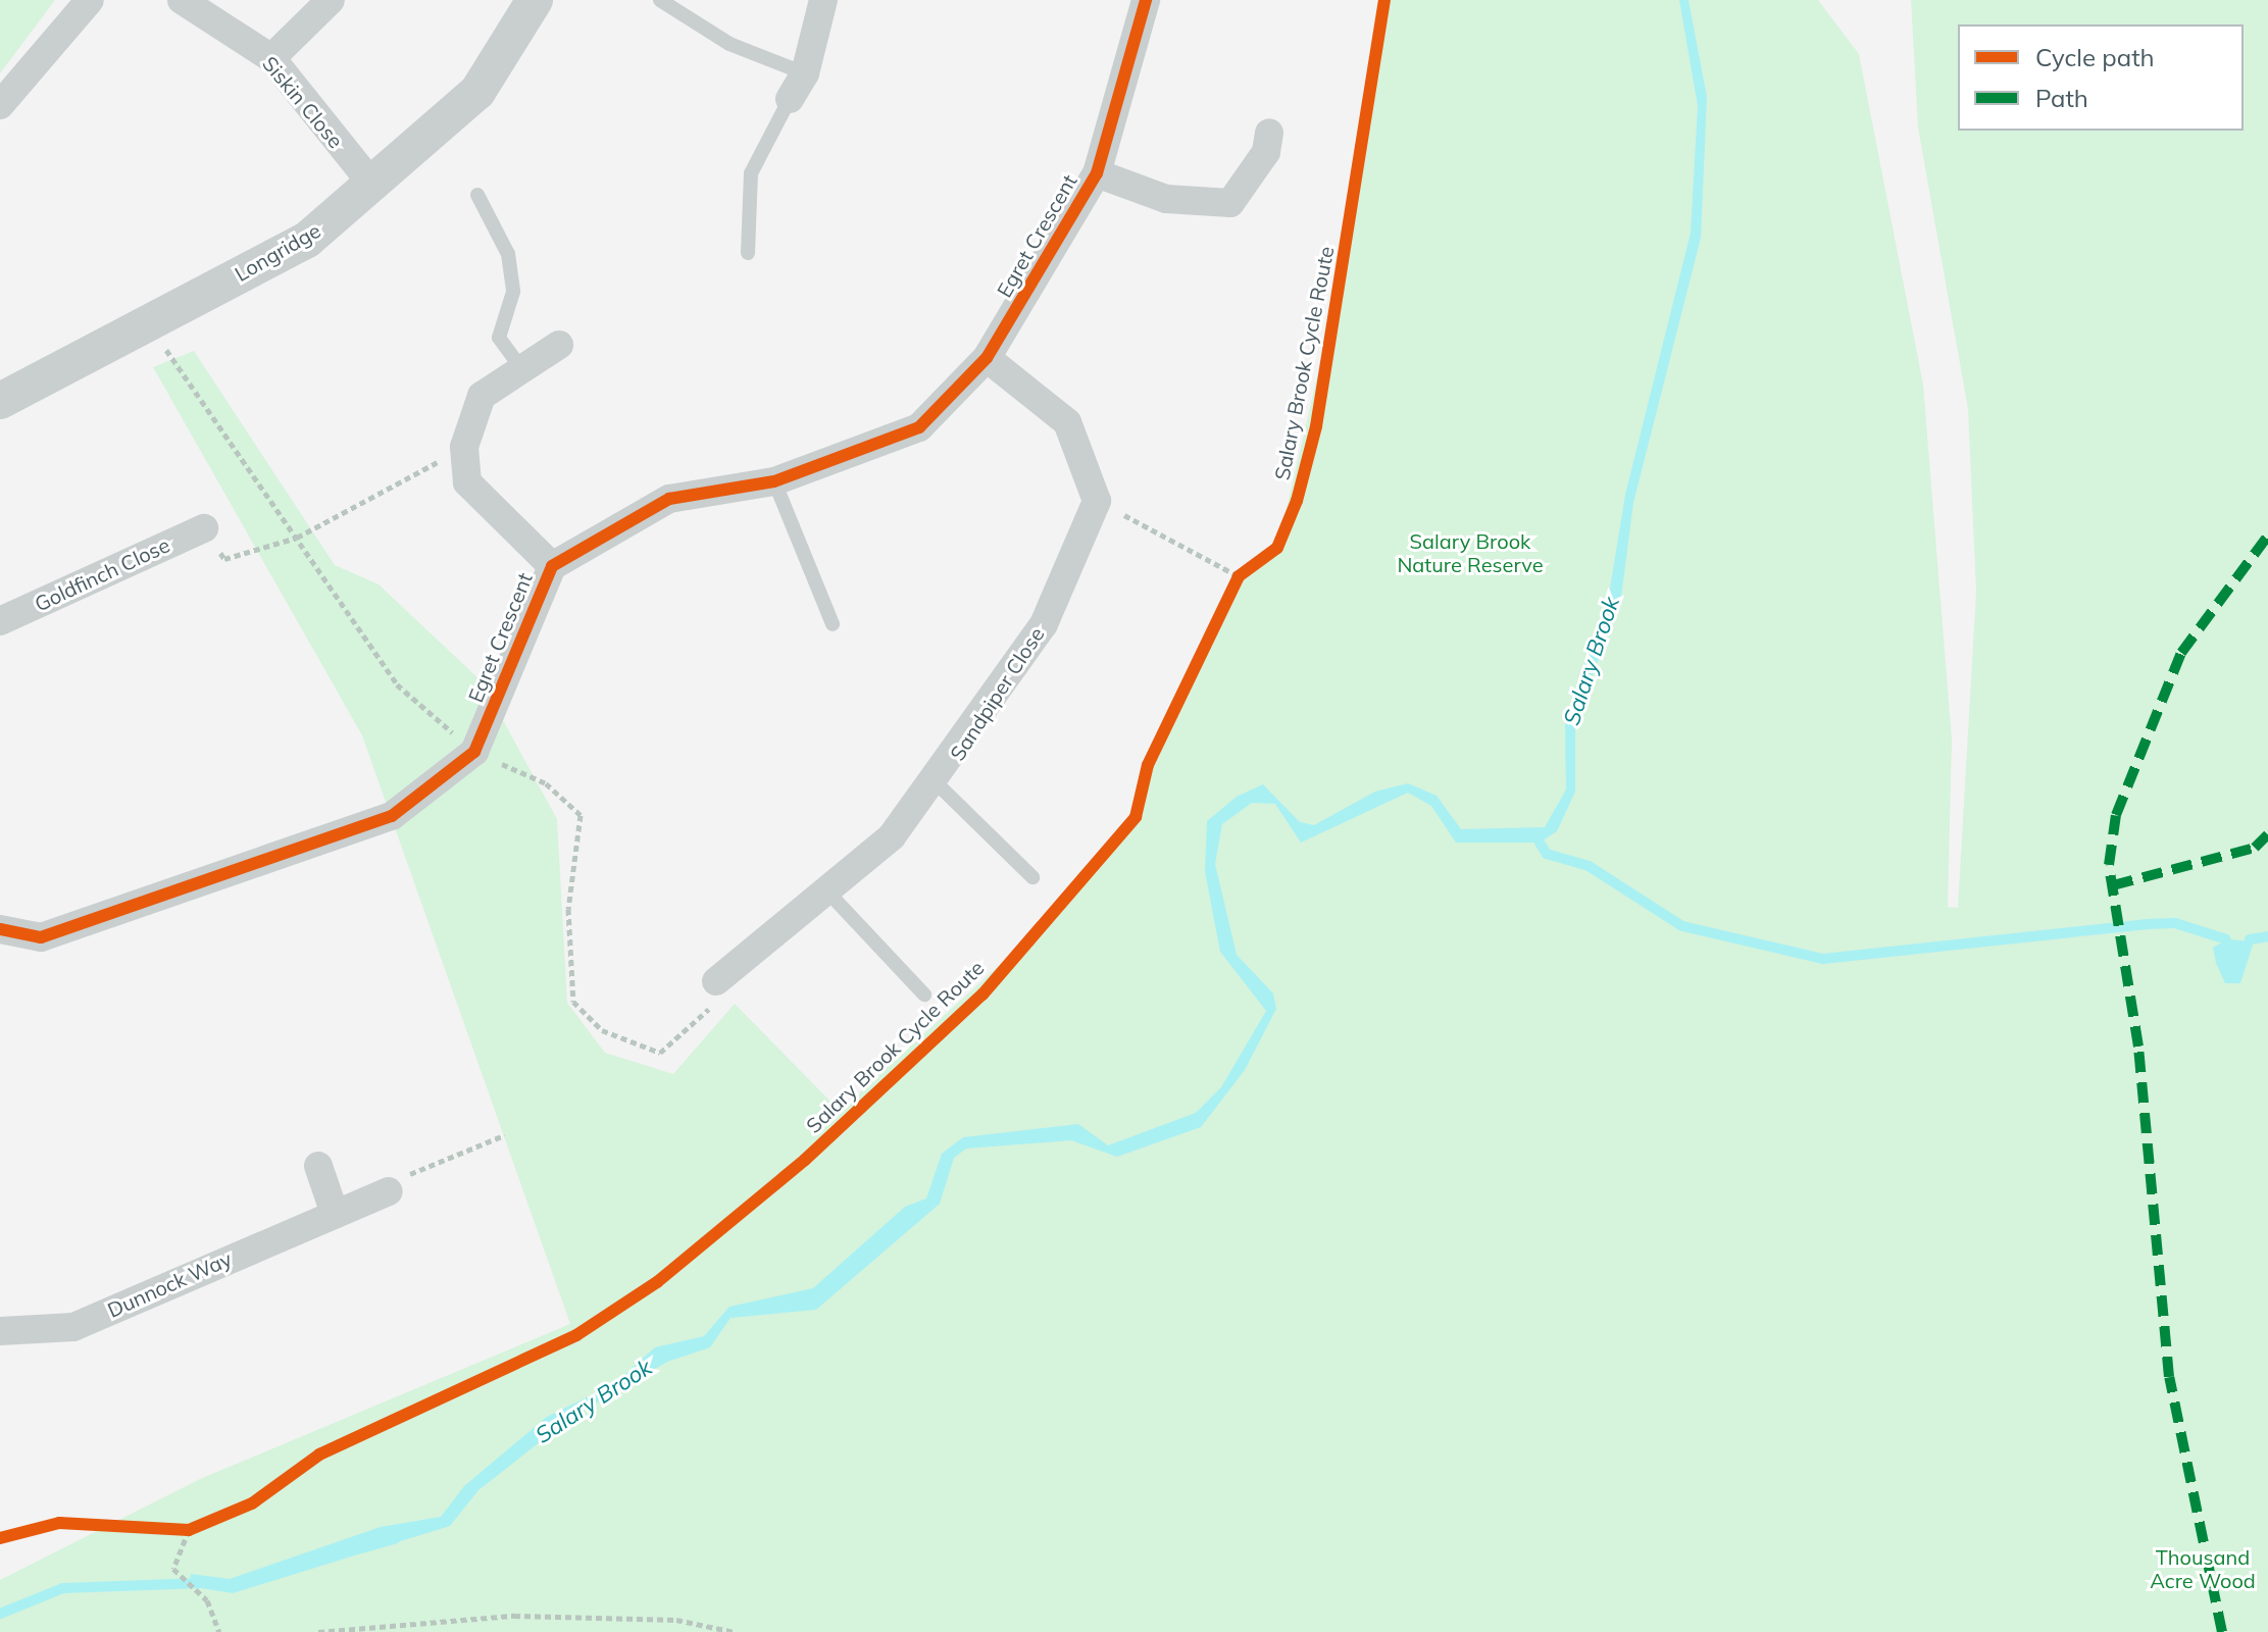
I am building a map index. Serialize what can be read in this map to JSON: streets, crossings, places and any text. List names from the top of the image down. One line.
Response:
{"streets":{"street":["Siskin Close","Egret Crescent","Longridge","Goldfinch Close","Sandpiper Close","Dunnock Way"],"cycle path":["Salary Brook Cycle Route"]},"crossings":[["Siskin Close","Longridge"]],"water":["Salary Brook"],"parks":["Salary Brook Nature Reserve","Thousand Acre Wood"],"legend":["Cycle path","Path"]}
